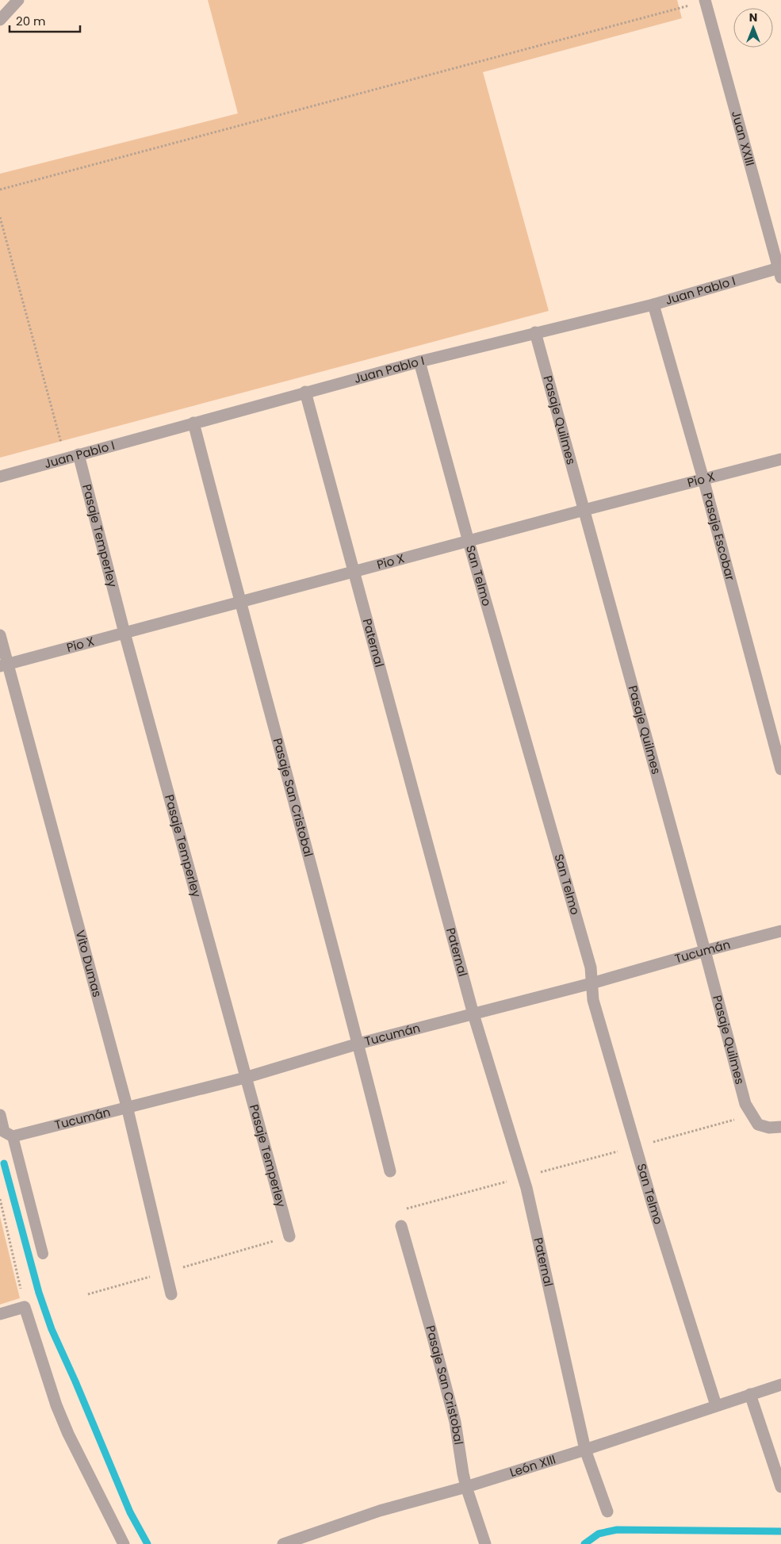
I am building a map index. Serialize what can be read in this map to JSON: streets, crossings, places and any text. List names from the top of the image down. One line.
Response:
{"streets":{"street":["Juan XXIII","Juan Pablo I","Pasaje Quilmes","Pio X","Pasaje Temperley","Pasaje Escobar","San Telmo","Paternal","Pasaje San Cristobal","Tucumán","Vito Dumas","León XIII"]},"crossings":[["Juan XXIII","Juan Pablo I"],["Juan Pablo I","Pasaje Quilmes"],["Juan Pablo I","Pasaje Temperley"],["Juan Pablo I","Pasaje Escobar"],["Juan Pablo I","San Telmo"],["Juan Pablo I","Paternal"],["Juan Pablo I","Pasaje San Cristobal"],["Pasaje Quilmes","Pio X"],["Pasaje Quilmes","Tucumán"],["Pio X","Pasaje Temperley"],["Pio X","Pasaje Escobar"],["Pio X","San Telmo"],["Pio X","Paternal"],["Pio X","Pasaje San Cristobal"],["Pio X","Vito Dumas"],["Pasaje Temperley","Tucumán"],["San Telmo","Tucumán"],["San Telmo","León XIII"],["Paternal","Tucumán"],["Paternal","León XIII"],["Pasaje San Cristobal","Tucumán"],["Pasaje San Cristobal","León XIII"],["Tucumán","Vito Dumas"]],"scale_bar":"20 m","north":"top"}
